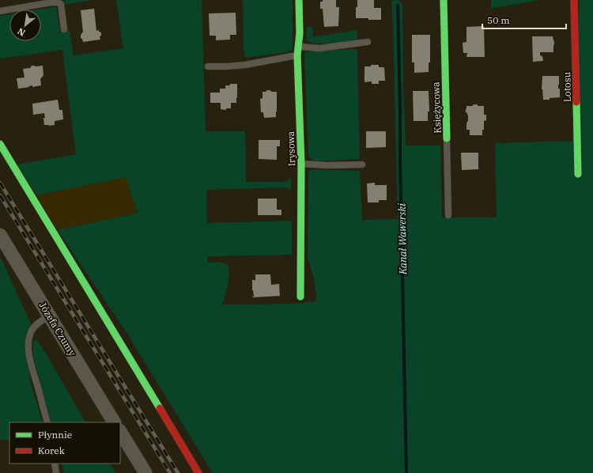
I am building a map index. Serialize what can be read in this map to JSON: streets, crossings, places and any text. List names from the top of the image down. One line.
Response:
{"streets":{"street":["Lotosu","Księżycowa","Irysowa","Józefa Czumy"]},"water":["Kanał Wawerski"],"legend":["Płynnie","Korek"],"scale_bar":"50 m","north":"bottom left"}
